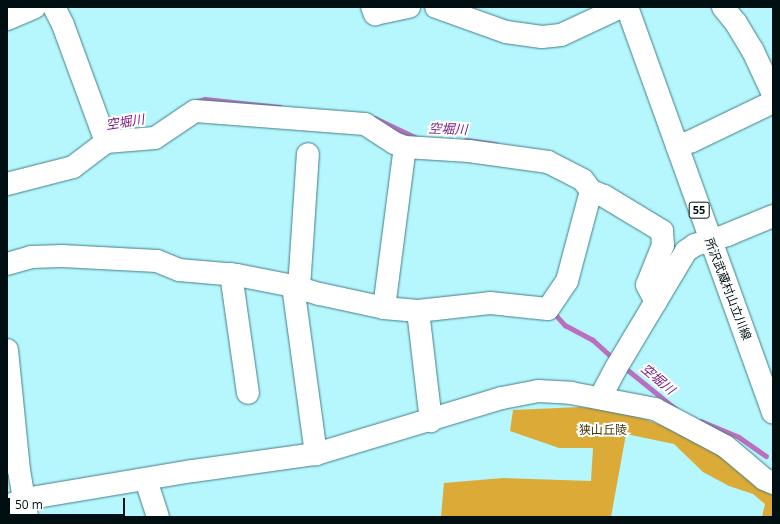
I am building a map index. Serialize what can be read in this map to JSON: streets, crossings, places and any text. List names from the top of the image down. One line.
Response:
{"streets":{"street":["55","所沢武蔵村山立川線"]},"water":["空堀川"],"parks":["狭山丘陵"],"scale_bar":"50 m"}
